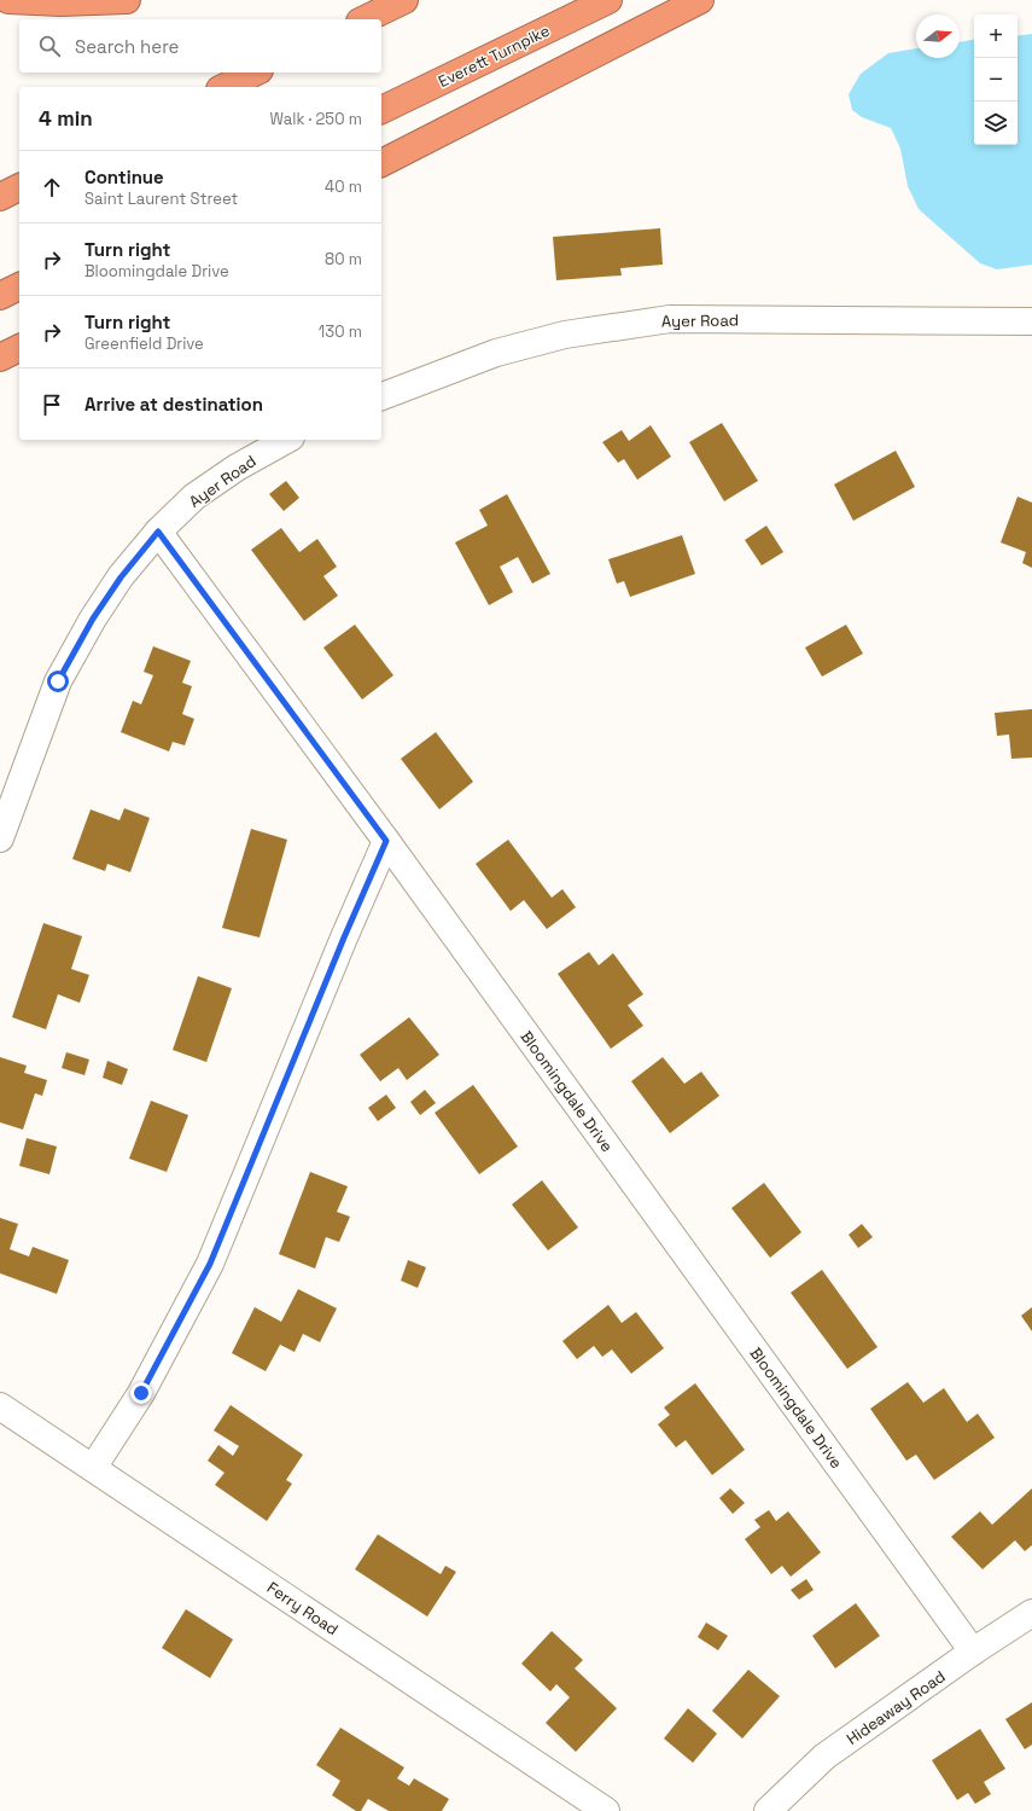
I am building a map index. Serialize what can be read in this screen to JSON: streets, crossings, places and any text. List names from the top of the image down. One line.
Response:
{"streets":{"highway":["Everett Turnpike"],"street":["Ayer Road","Bloomingdale Drive","Ferry Road","Hideaway Road"]},"crossings":[["Ayer Road","Bloomingdale Drive"],["Bloomingdale Drive","Hideaway Road"]],"north":"right","page":{"map_buttons":["+","−"],"search":"Search here","heading":["4 min","Walk · 250 m"],"list":[["Continue","Saint Laurent Street","40 m"],["Turn right","Bloomingdale Drive","80 m"],["Turn right","Greenfield Drive","130 m"],"Arrive at destination"]}}
